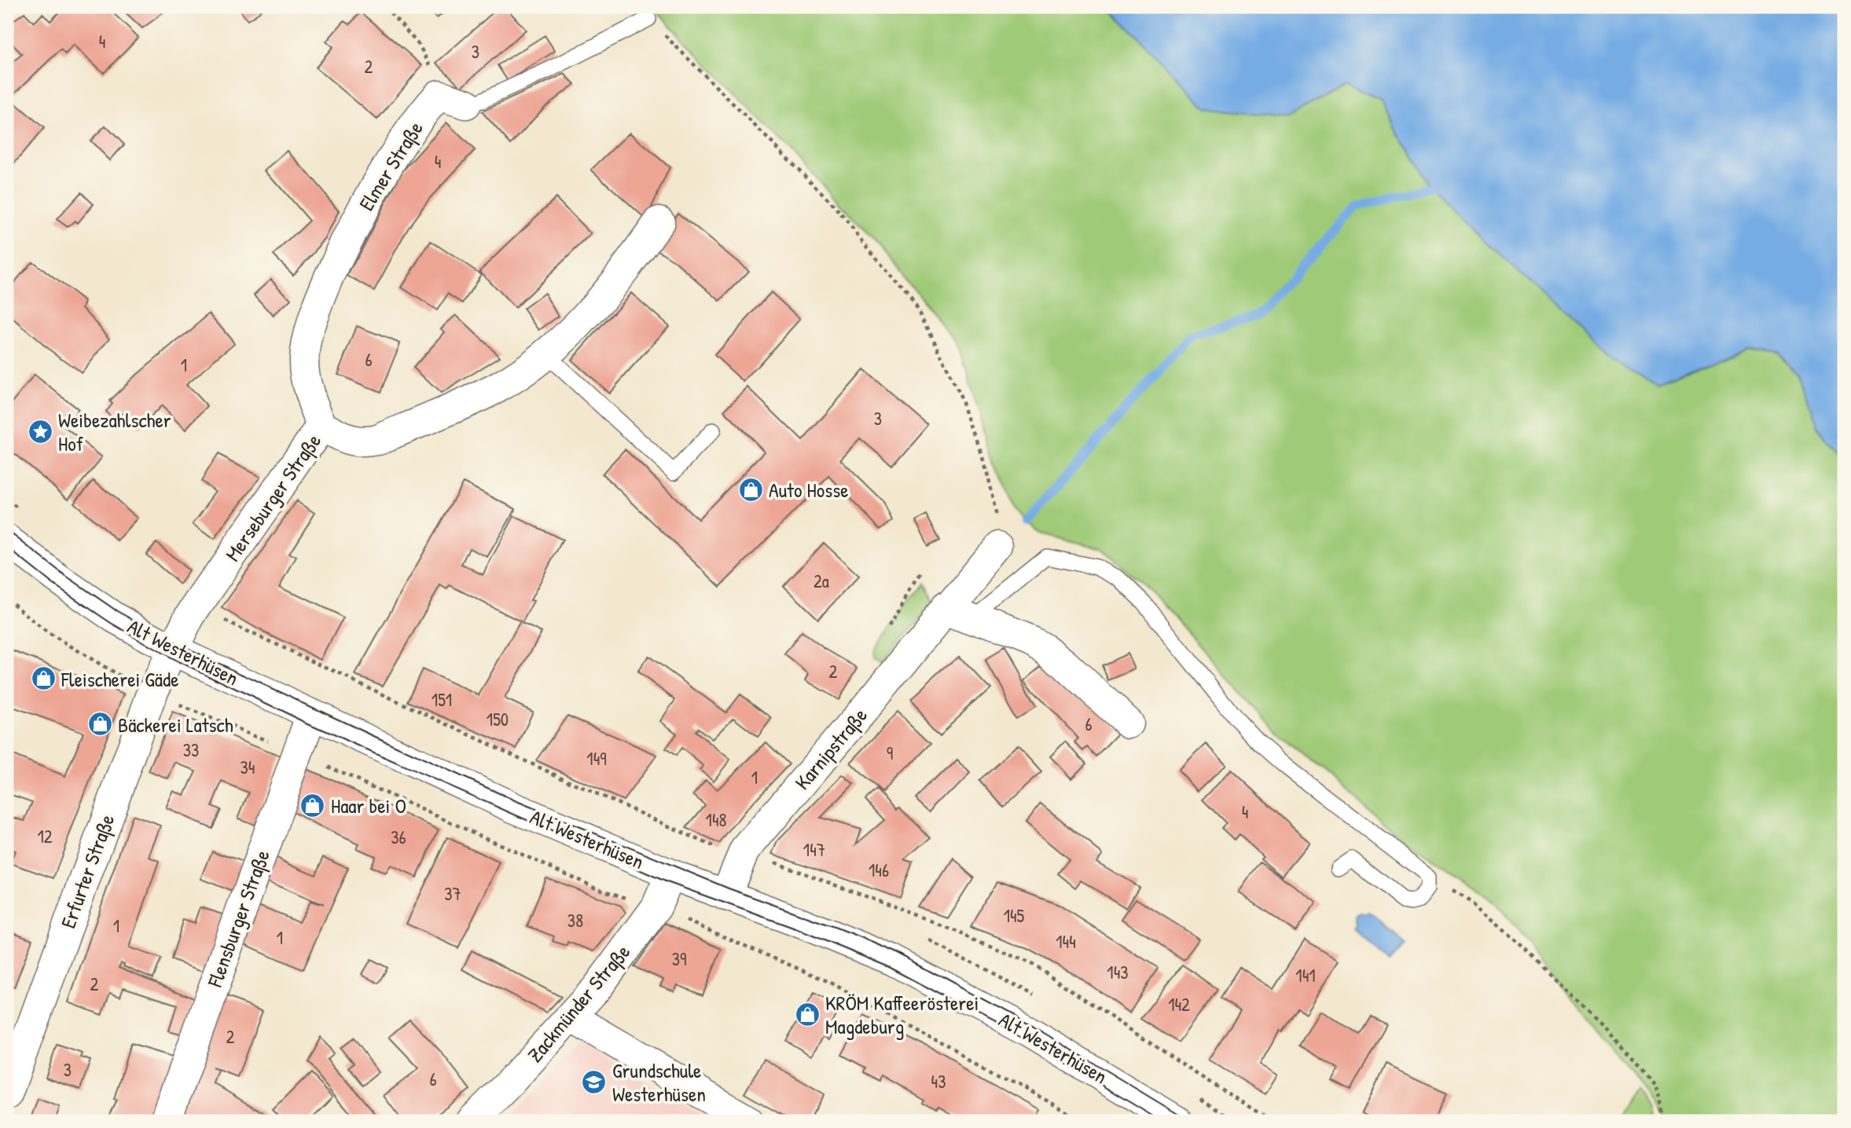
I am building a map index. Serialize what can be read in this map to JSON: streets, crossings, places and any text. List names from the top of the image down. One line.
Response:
{"streets":{"street":["Elmer Straße","Merseburger Straße","Alt Westerhüsen","Karnipstraße","Erfurter Straße","Flensburger Straße","Zackmünder Straße"]},"crossings":[["Elmer Straße","Merseburger Straße"],["Merseburger Straße","Alt Westerhüsen"],["Merseburger Straße","Erfurter Straße"],["Alt Westerhüsen","Karnipstraße"],["Alt Westerhüsen","Erfurter Straße"],["Alt Westerhüsen","Flensburger Straße"],["Alt Westerhüsen","Zackmünder Straße"]],"places":{"place":["Weibezahlscher Hof"],"shop":["Auto Hosse","Fleischerei Gäde","Bäckerei Latsch","Haar bei O","KRÖM Kaffeerösterei Magdeburg"],"school or university":["Grundschule Westerhüsen"]},"house_numbers":["4","3","2","4","6","1","3","2a","2","151","150","6","33","9","149","34","1","4","148","12","36","147","146","37","145","38","1","1","144","39","143","141","2","142","2","3","6","43"]}
